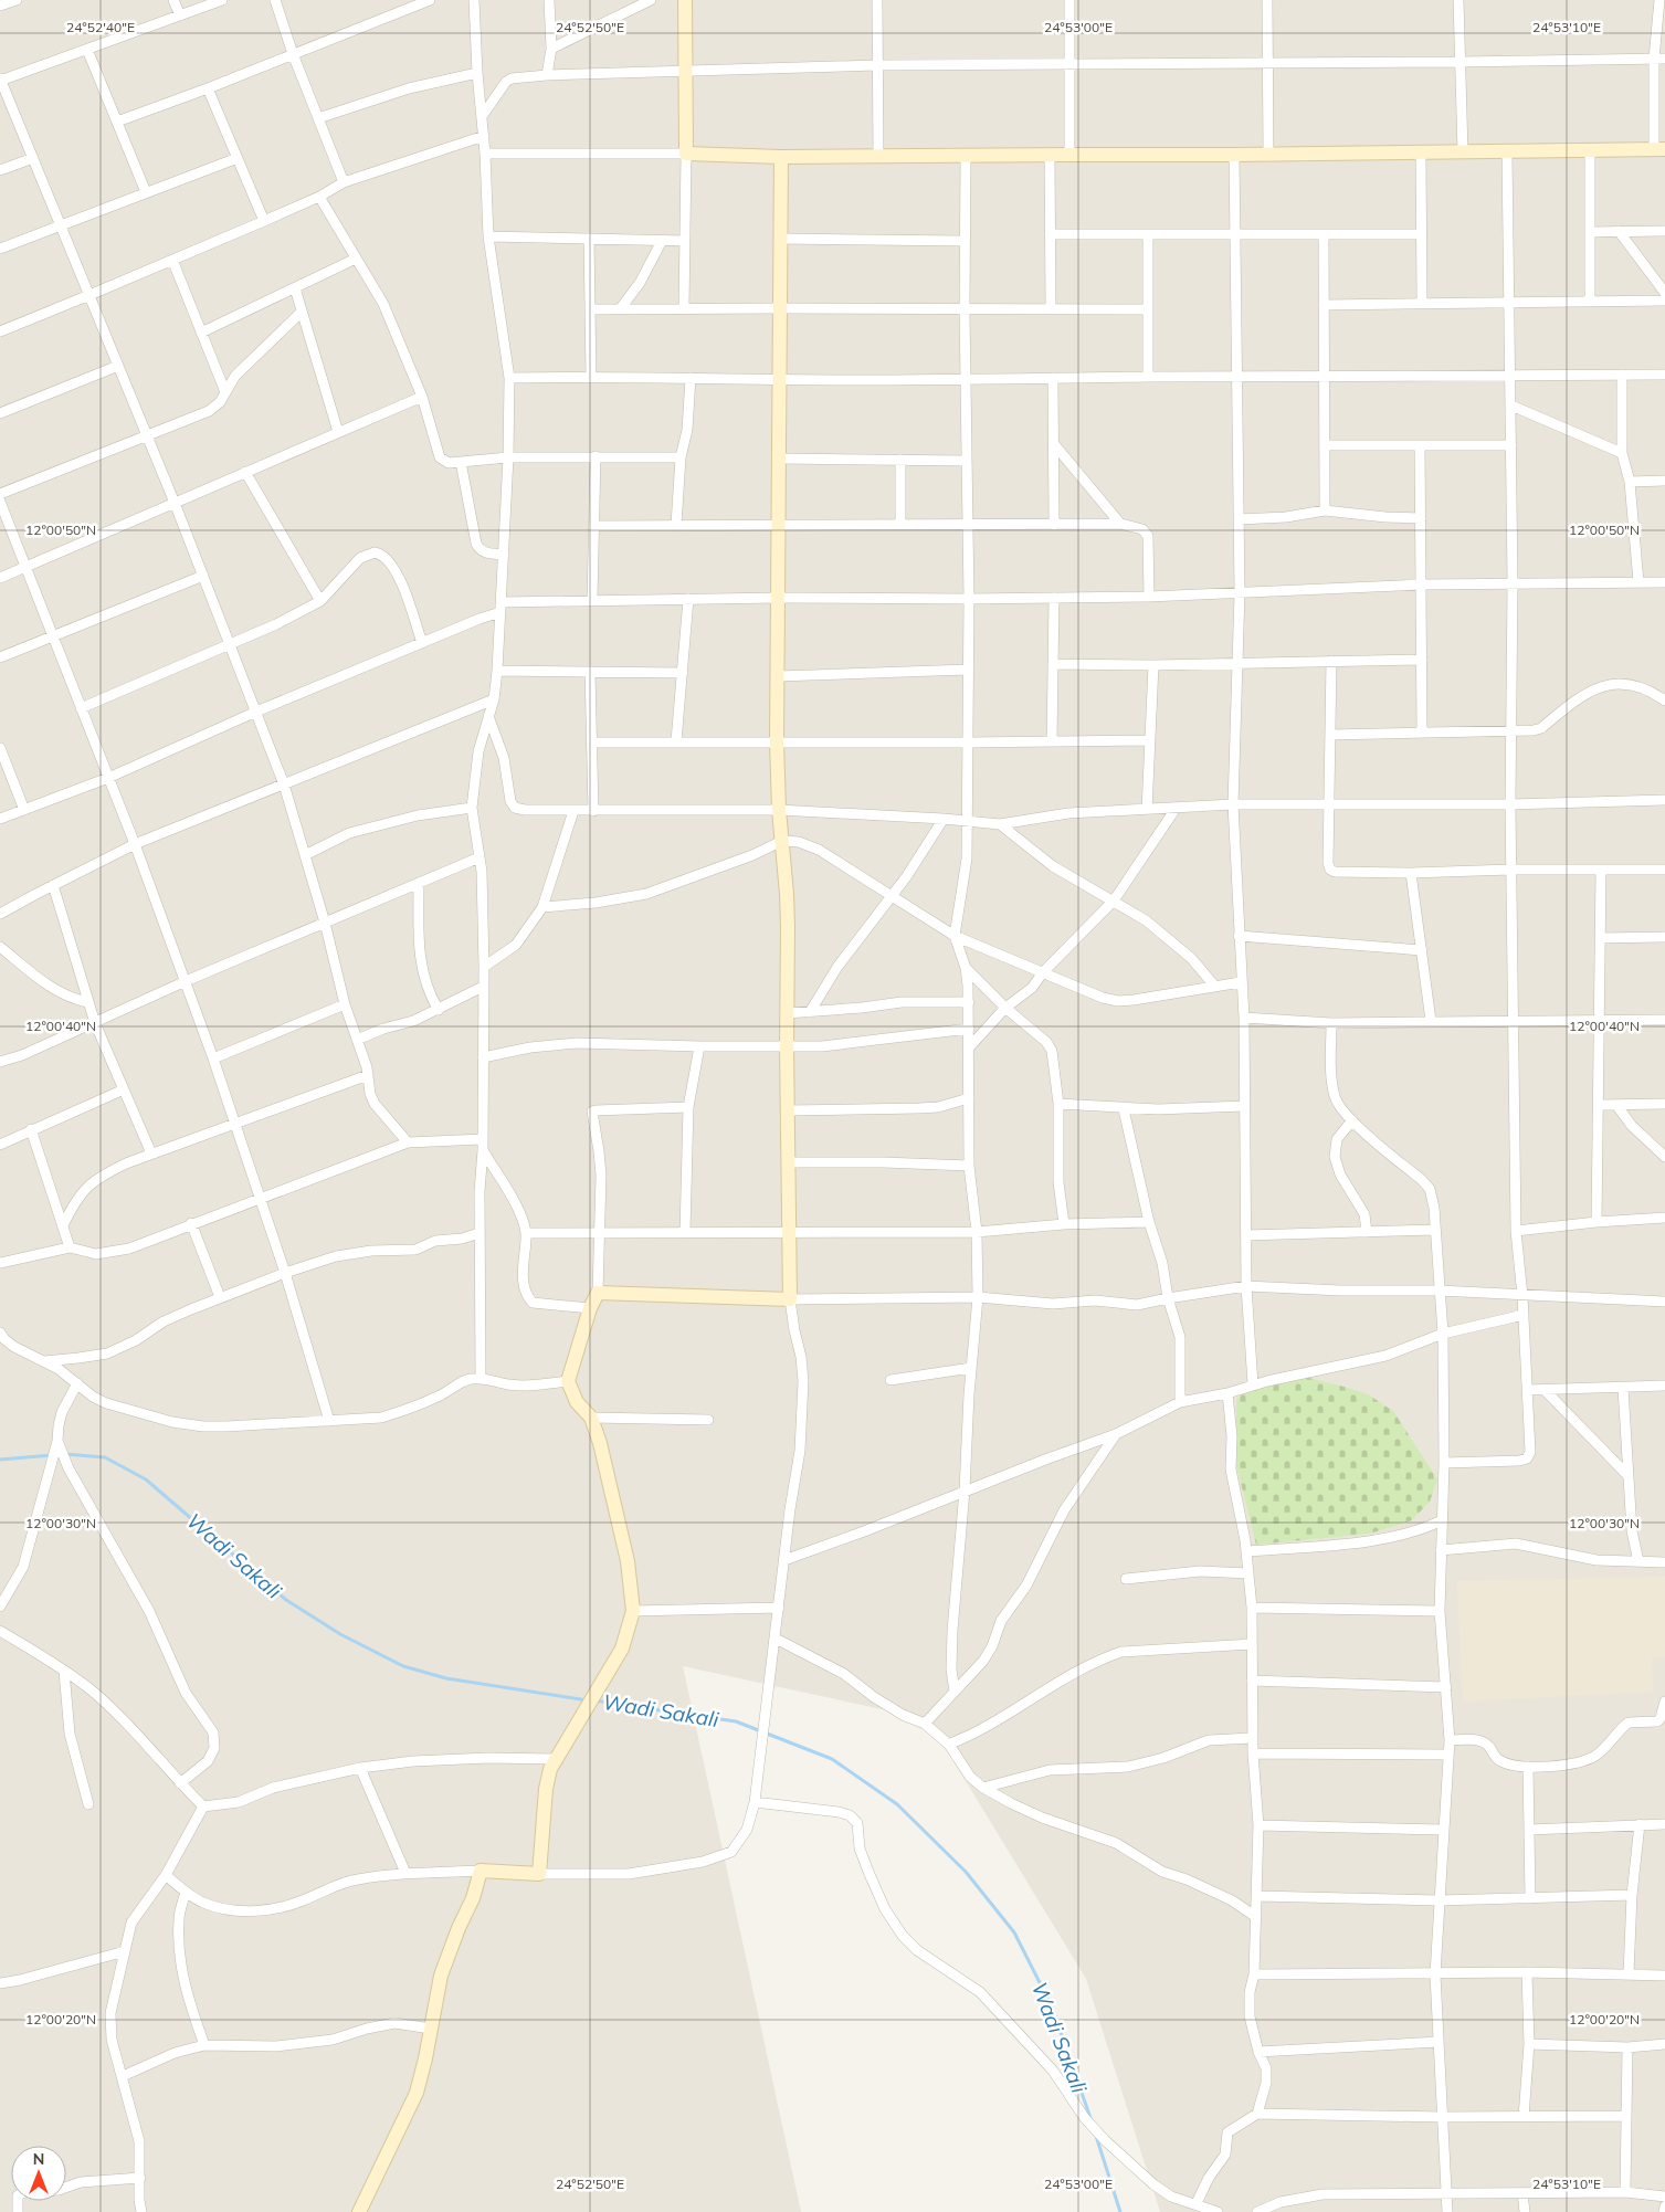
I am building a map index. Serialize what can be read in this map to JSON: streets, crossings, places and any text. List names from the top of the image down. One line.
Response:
{"water":["Wadi Sakali"],"north":"top","coordinates":["24°52'40\"E","24°52'50\"E","24°53'00\"E","24°53'10\"E","12°00'50\"N","12°00'40\"N","12°00'30\"N","12°00'20\"N"]}
